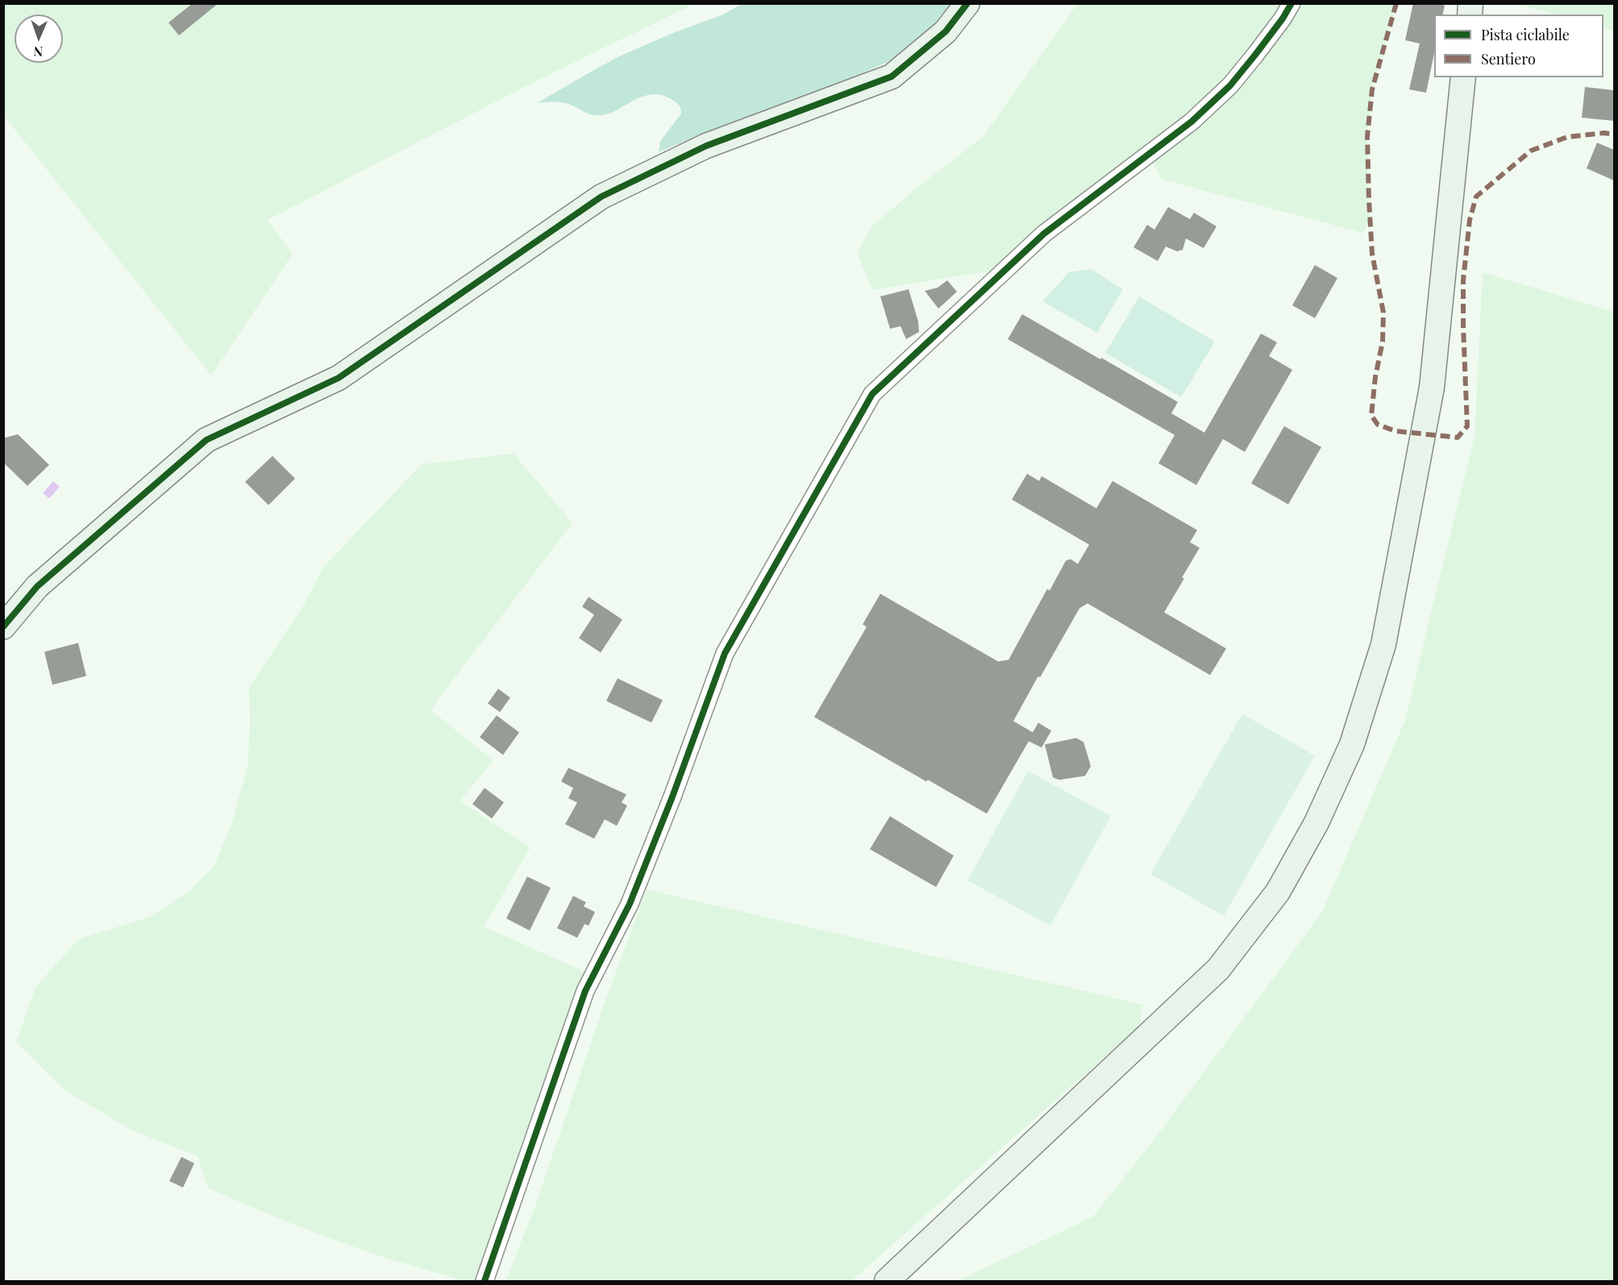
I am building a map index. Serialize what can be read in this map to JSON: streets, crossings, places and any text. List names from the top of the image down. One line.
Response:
{"legend":["Pista ciclabile","Sentiero"],"north":"bottom"}
